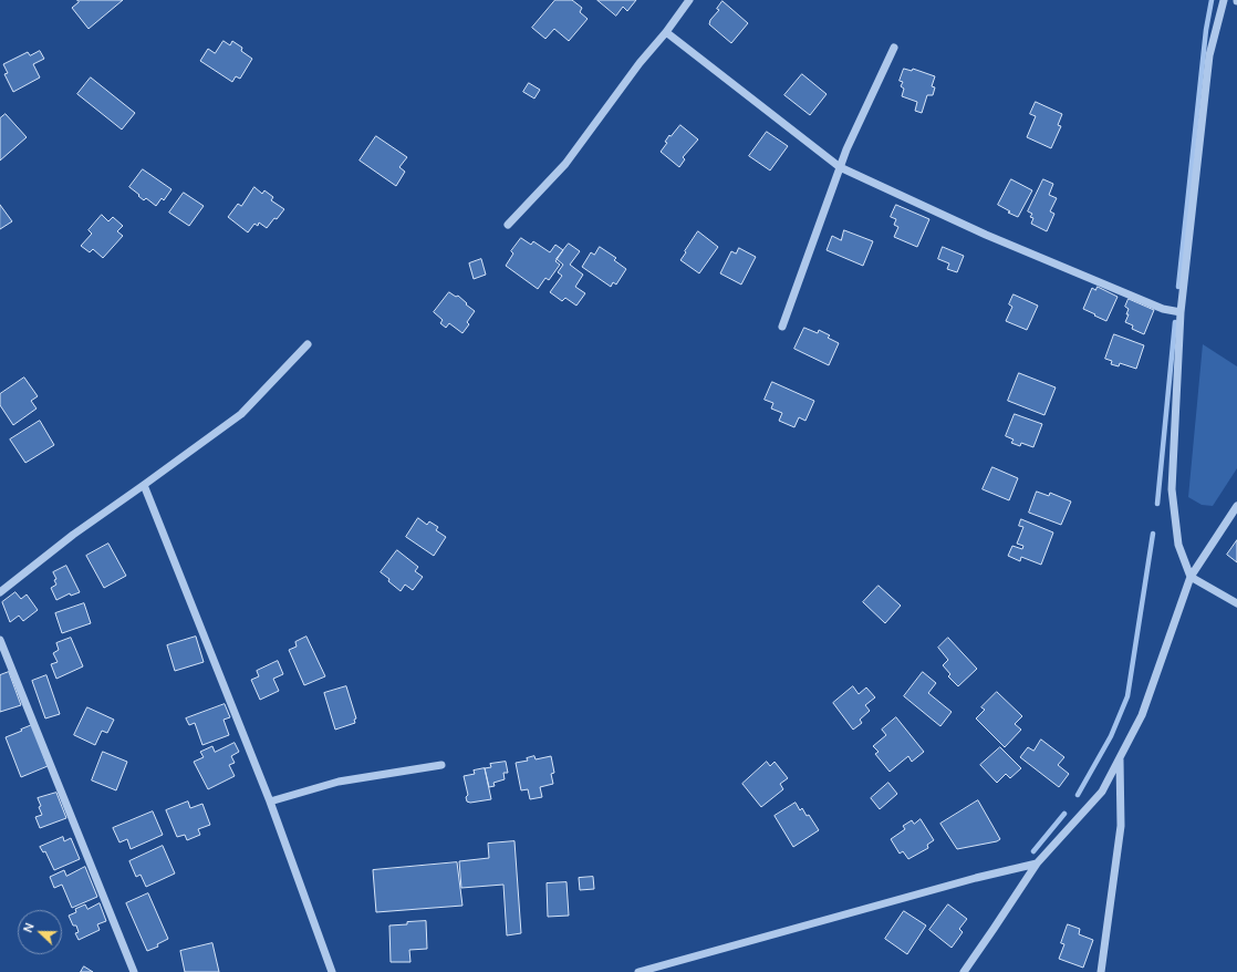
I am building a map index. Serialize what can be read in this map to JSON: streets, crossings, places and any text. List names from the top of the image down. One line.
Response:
{"north":"left"}
